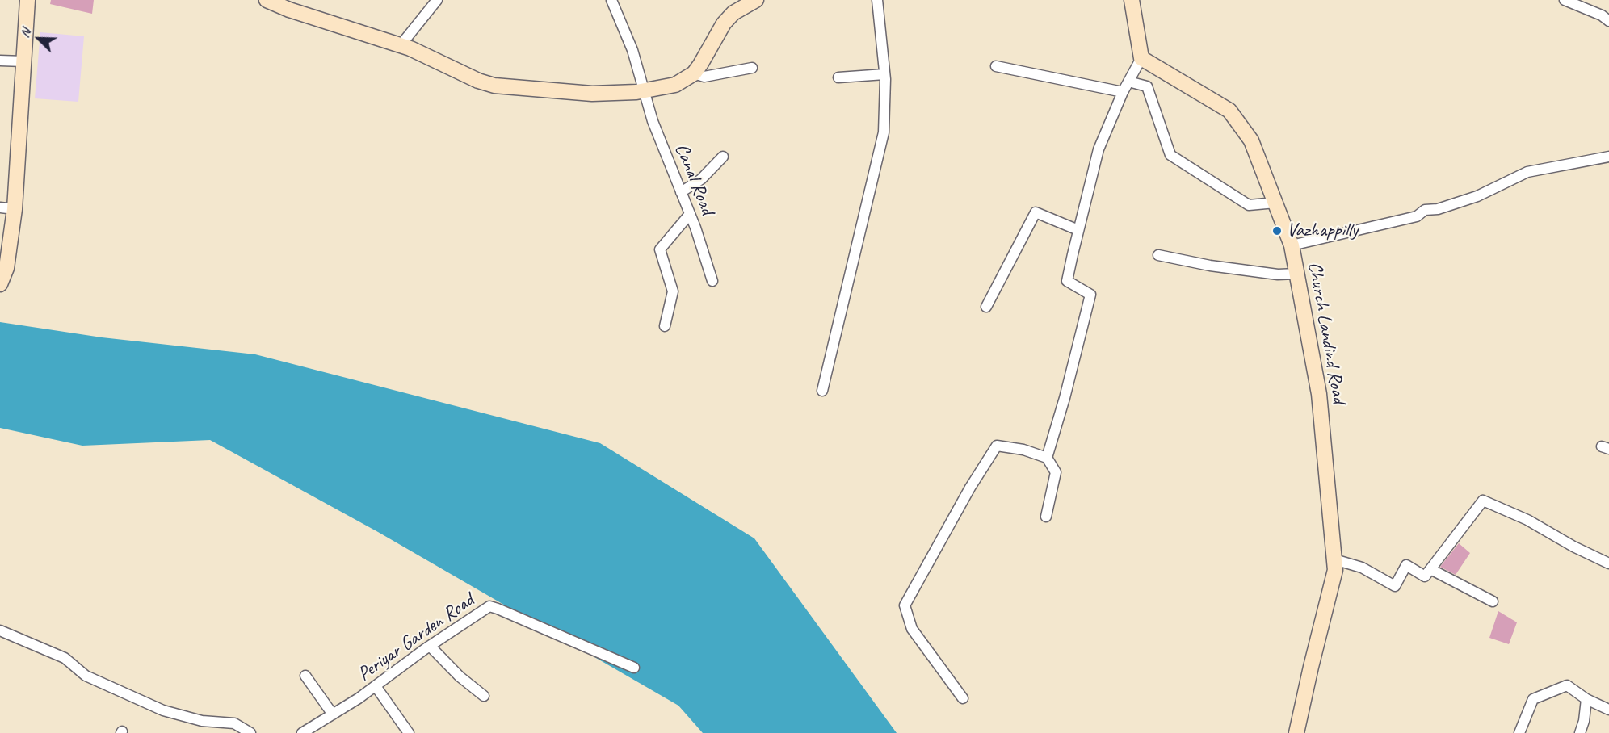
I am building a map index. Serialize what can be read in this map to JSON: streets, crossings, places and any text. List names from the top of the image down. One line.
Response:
{"streets":{"main road":["Church Landind Road"],"street":["Canal Road","Periyar Garden Road"]},"places":["Vazhappilly"],"north":"top left"}
